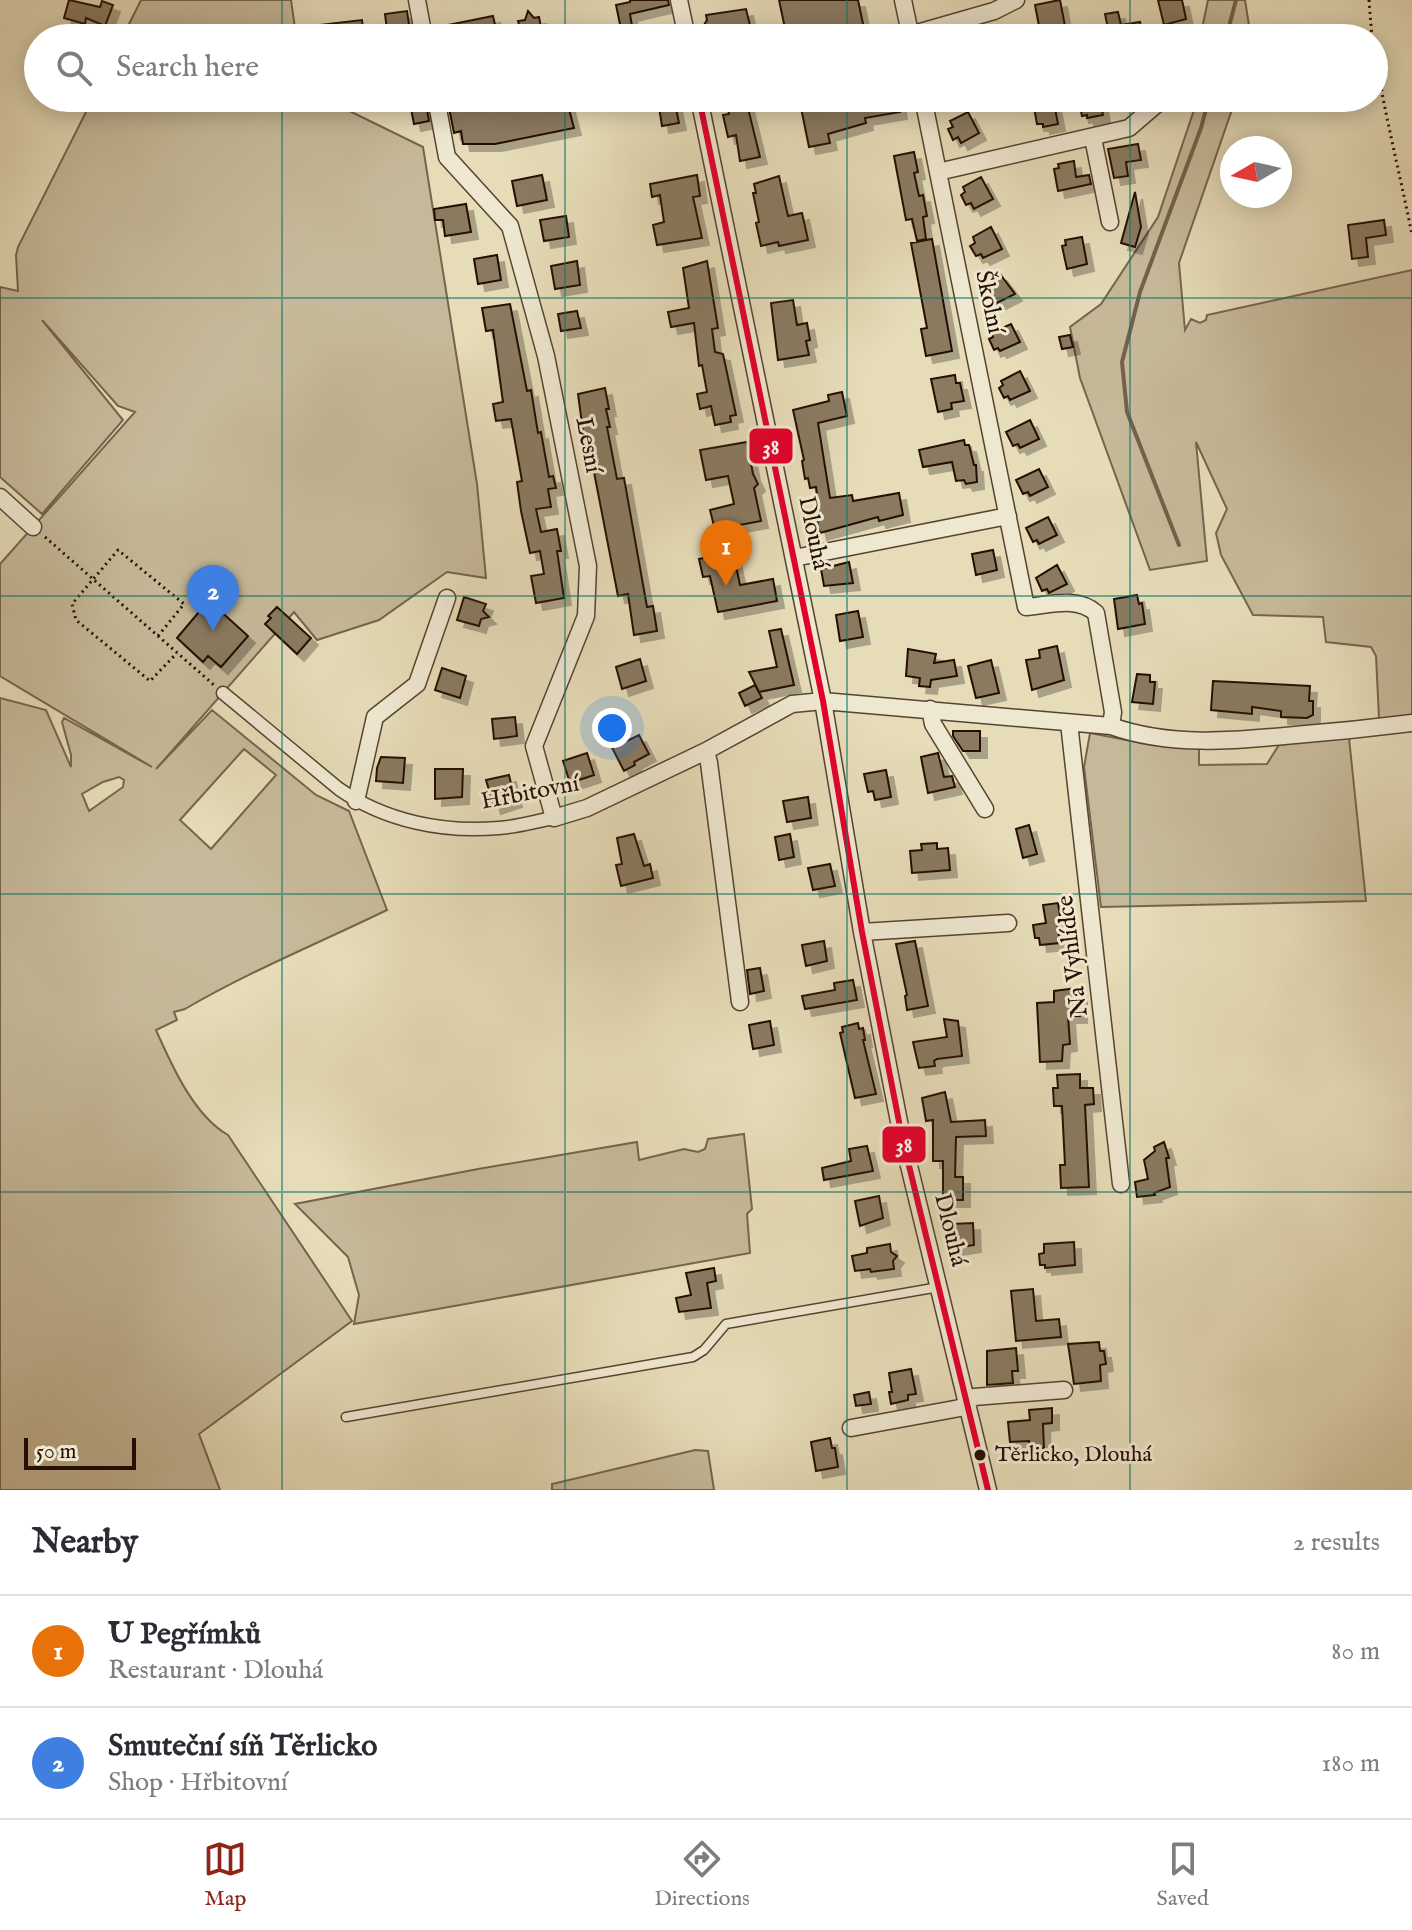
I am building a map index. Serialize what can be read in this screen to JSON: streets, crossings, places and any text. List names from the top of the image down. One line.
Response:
{"streets":{"street":["Školní","Lesní","Dlouhá","Hřbitovní","Na Vyhlídce"]},"crossings":[["Lesní","Hřbitovní"],["Dlouhá","Hřbitovní"]],"places":["Těrlicko, Dlouhá"],"lines":["transit line 38"],"scale_bar":"50 m","north":"left","page":{"search":"Search here","pins":["1","2"],"scale":"50 m","heading":["Nearby","2 results"],"list":[{"mark":"1","name":"U Pegřímků","note":"Restaurant · Dlouhá","value":"80 m"},{"mark":"2","name":"Smuteční síň Těrlicko","note":"Shop · Hřbitovní","value":"180 m"}],"nav":["Map","Directions","Saved"]}}
